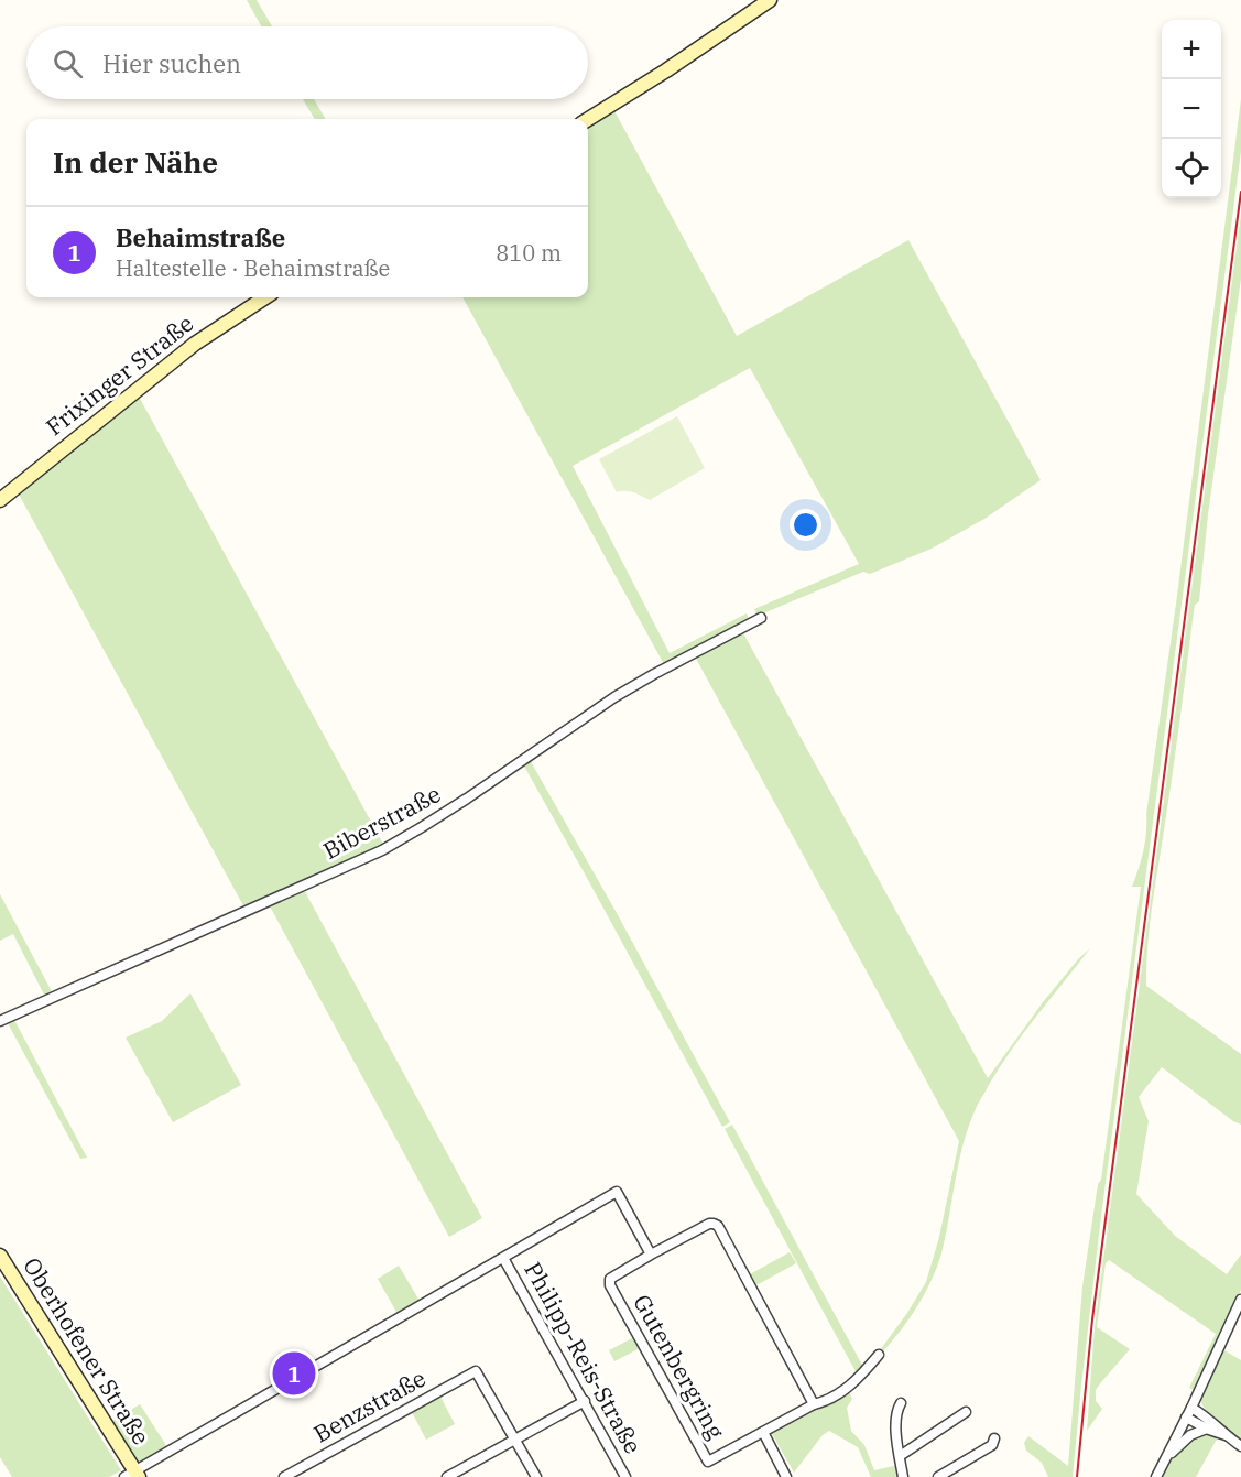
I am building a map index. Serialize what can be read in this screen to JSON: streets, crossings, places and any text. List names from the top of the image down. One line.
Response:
{"streets":{"street":["Frixinger Straße","Biberstraße","Oberhofener Straße","Philipp-Reis-Straße","Gutenbergring","Benzstraße"]},"page":{"map_buttons":["+","−"],"search":"Hier suchen","heading":"In der Nähe","list":[{"mark":"1","name":"Behaimstraße","note":"Haltestelle · Behaimstraße","value":"810 m"}],"pins":"1"}}
